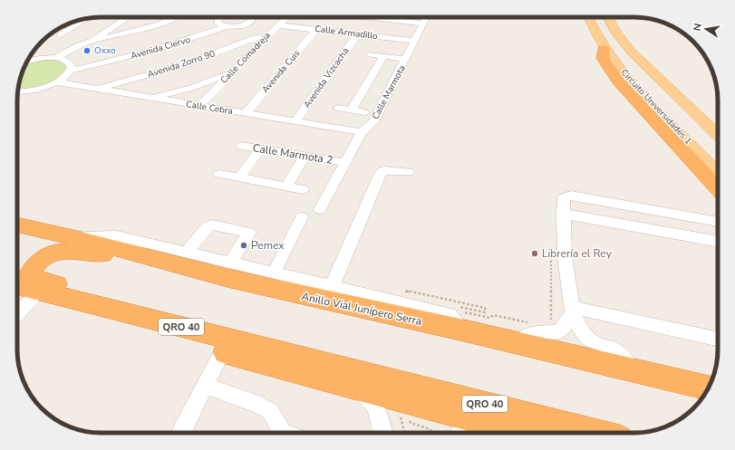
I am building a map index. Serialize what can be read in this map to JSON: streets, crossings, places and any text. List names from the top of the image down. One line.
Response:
{"streets":{"highway":["Anillo Vial Junípero Serra","QRO 40"],"main road":["Circuito Universidades 1"],"street":["Calle Armadillo","Avenida Ciervo","Calle Comadreja","Avenida Zorro 90","Avenida Cuis","Avenida Vizcacha","Calle Marmota","Calle Cebra","Calle Marmota 2"]},"crossings":[["Calle Armadillo","Calle Comadreja"],["Calle Armadillo","Avenida Cuis"],["Calle Armadillo","Avenida Vizcacha"],["Calle Armadillo","Calle Marmota"],["Calle Comadreja","Avenida Zorro 90"],["Calle Comadreja","Calle Cebra"],["Avenida Zorro 90","Calle Cebra"],["Avenida Cuis","Calle Cebra"],["Avenida Vizcacha","Calle Cebra"],["Calle Marmota","Calle Cebra"],["Calle Marmota","Calle Marmota 2"]],"places":["Oxxo","Pemex","Librería el Rey"],"north":"left"}
